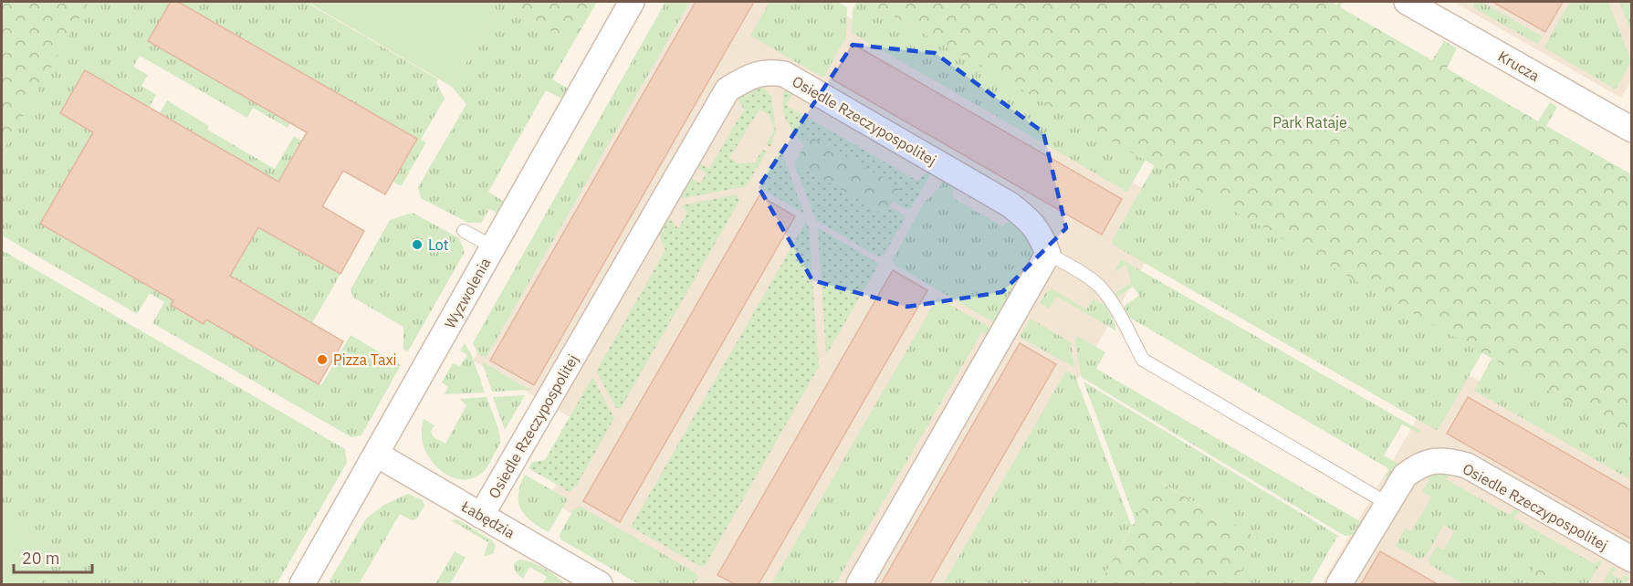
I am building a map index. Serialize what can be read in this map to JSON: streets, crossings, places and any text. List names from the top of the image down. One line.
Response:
{"streets":{"street":["Krucza","Osiedle Rzeczypospolitej","Wyzwolenia","Łabędzia"]},"crossings":[["Osiedle Rzeczypospolitej","Łabędzia"],["Wyzwolenia","Łabędzia"]],"parks":["Park Rataje"],"places":["Lot","Pizza Taxi"],"scale_bar":"20 m"}
